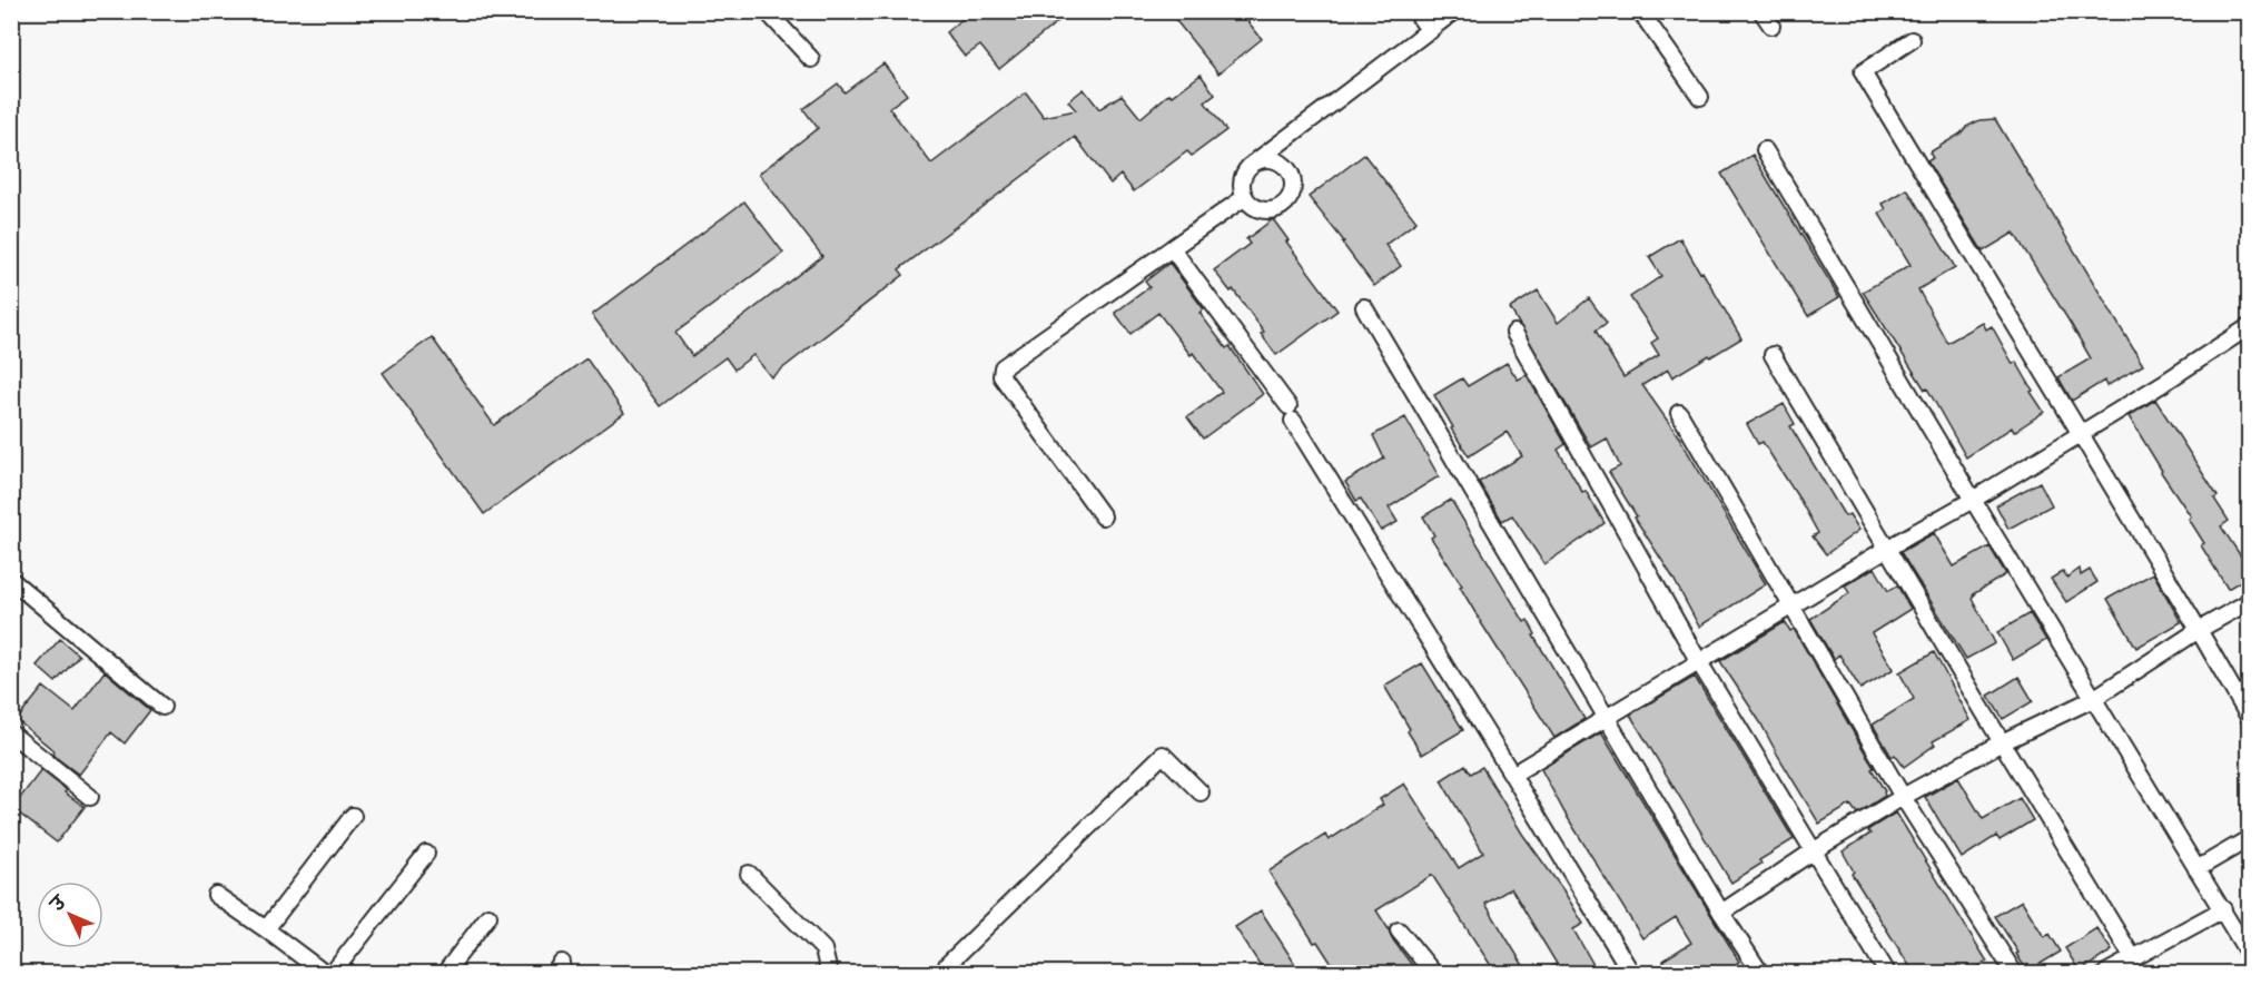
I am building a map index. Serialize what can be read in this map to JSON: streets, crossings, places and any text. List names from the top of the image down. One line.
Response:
{"north":"top left"}
